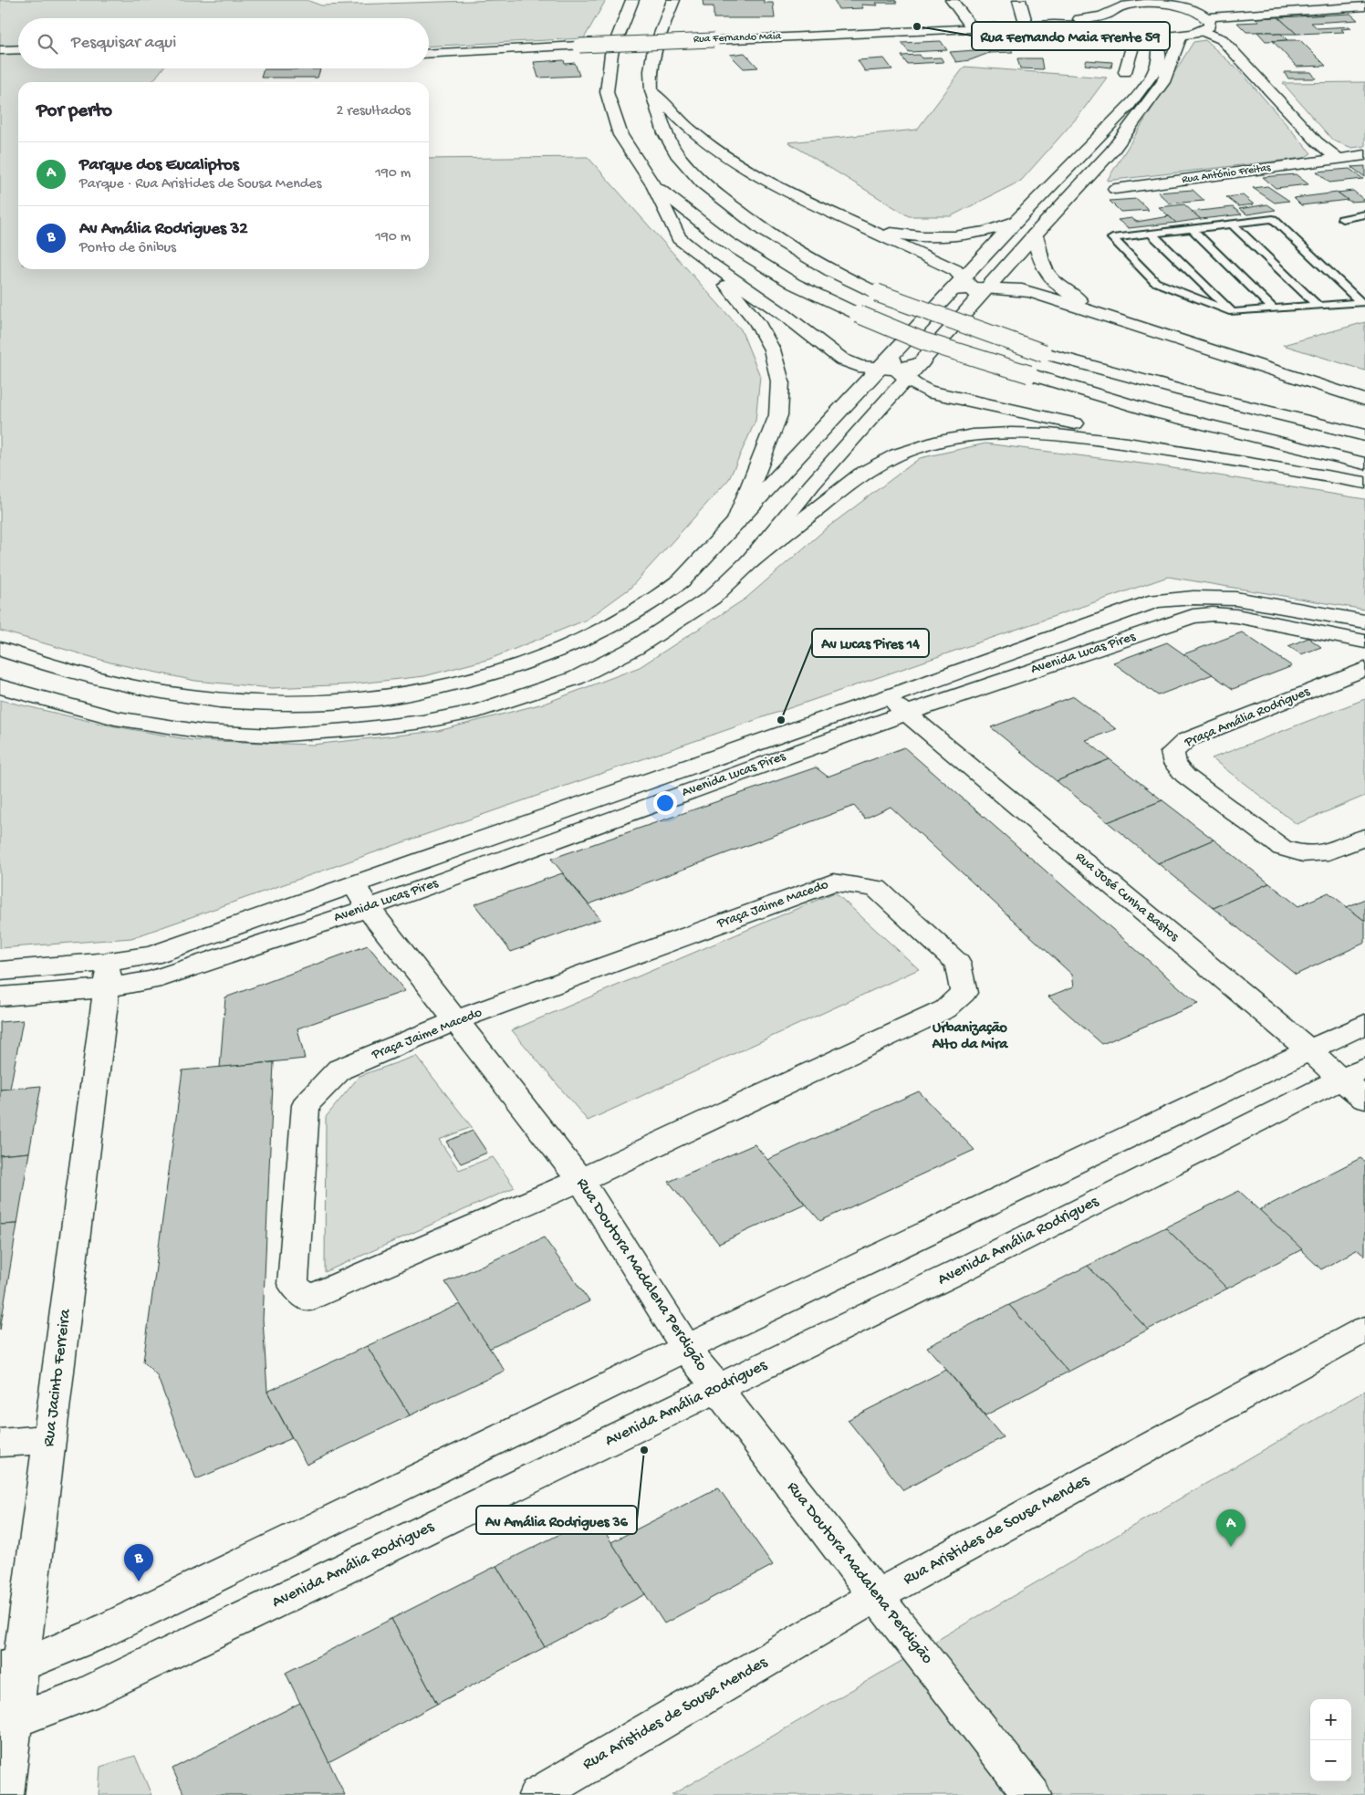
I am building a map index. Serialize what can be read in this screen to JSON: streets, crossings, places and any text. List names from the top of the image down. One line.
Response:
{"streets":{"main road":["Rua Fernando Maia","Rua António Freitas","Avenida Lucas Pires","Praça Amália Rodrigues","Rua José Cunha Bastos","Praça Jaime Macedo","Avenida Amália Rodrigues","Rua Doutora Madalena Perdigão","Rua Jacinto Ferreira","Rua Aristides de Sousa Mendes"]},"crossings":[["Avenida Lucas Pires","Rua José Cunha Bastos"],["Avenida Lucas Pires","Rua Doutora Madalena Perdigão"],["Avenida Lucas Pires","Rua Jacinto Ferreira"],["Rua José Cunha Bastos","Avenida Amália Rodrigues"],["Praça Jaime Macedo","Rua Doutora Madalena Perdigão"],["Avenida Amália Rodrigues","Rua Doutora Madalena Perdigão"],["Avenida Amália Rodrigues","Rua Jacinto Ferreira"],["Rua Doutora Madalena Perdigão","Rua Aristides de Sousa Mendes"]],"districts":["Urbanização Alto da Mira"],"places":["Rua Fernando Maia Frente 59","Av Lucas Pires 14","Av Amália Rodrigues 36"],"page":{"search":"Pesquisar aqui","heading":["Por perto","2 resultados"],"list":[{"mark":"A","name":"Parque dos Eucaliptos","note":"Parque · Rua Aristides de Sousa Mendes","value":"190 m"},{"mark":"B","name":"Av Amália Rodrigues 32","note":"Ponto de ônibus","value":"190 m"}],"pins":["A","B"],"map_buttons":["+","−"]}}
